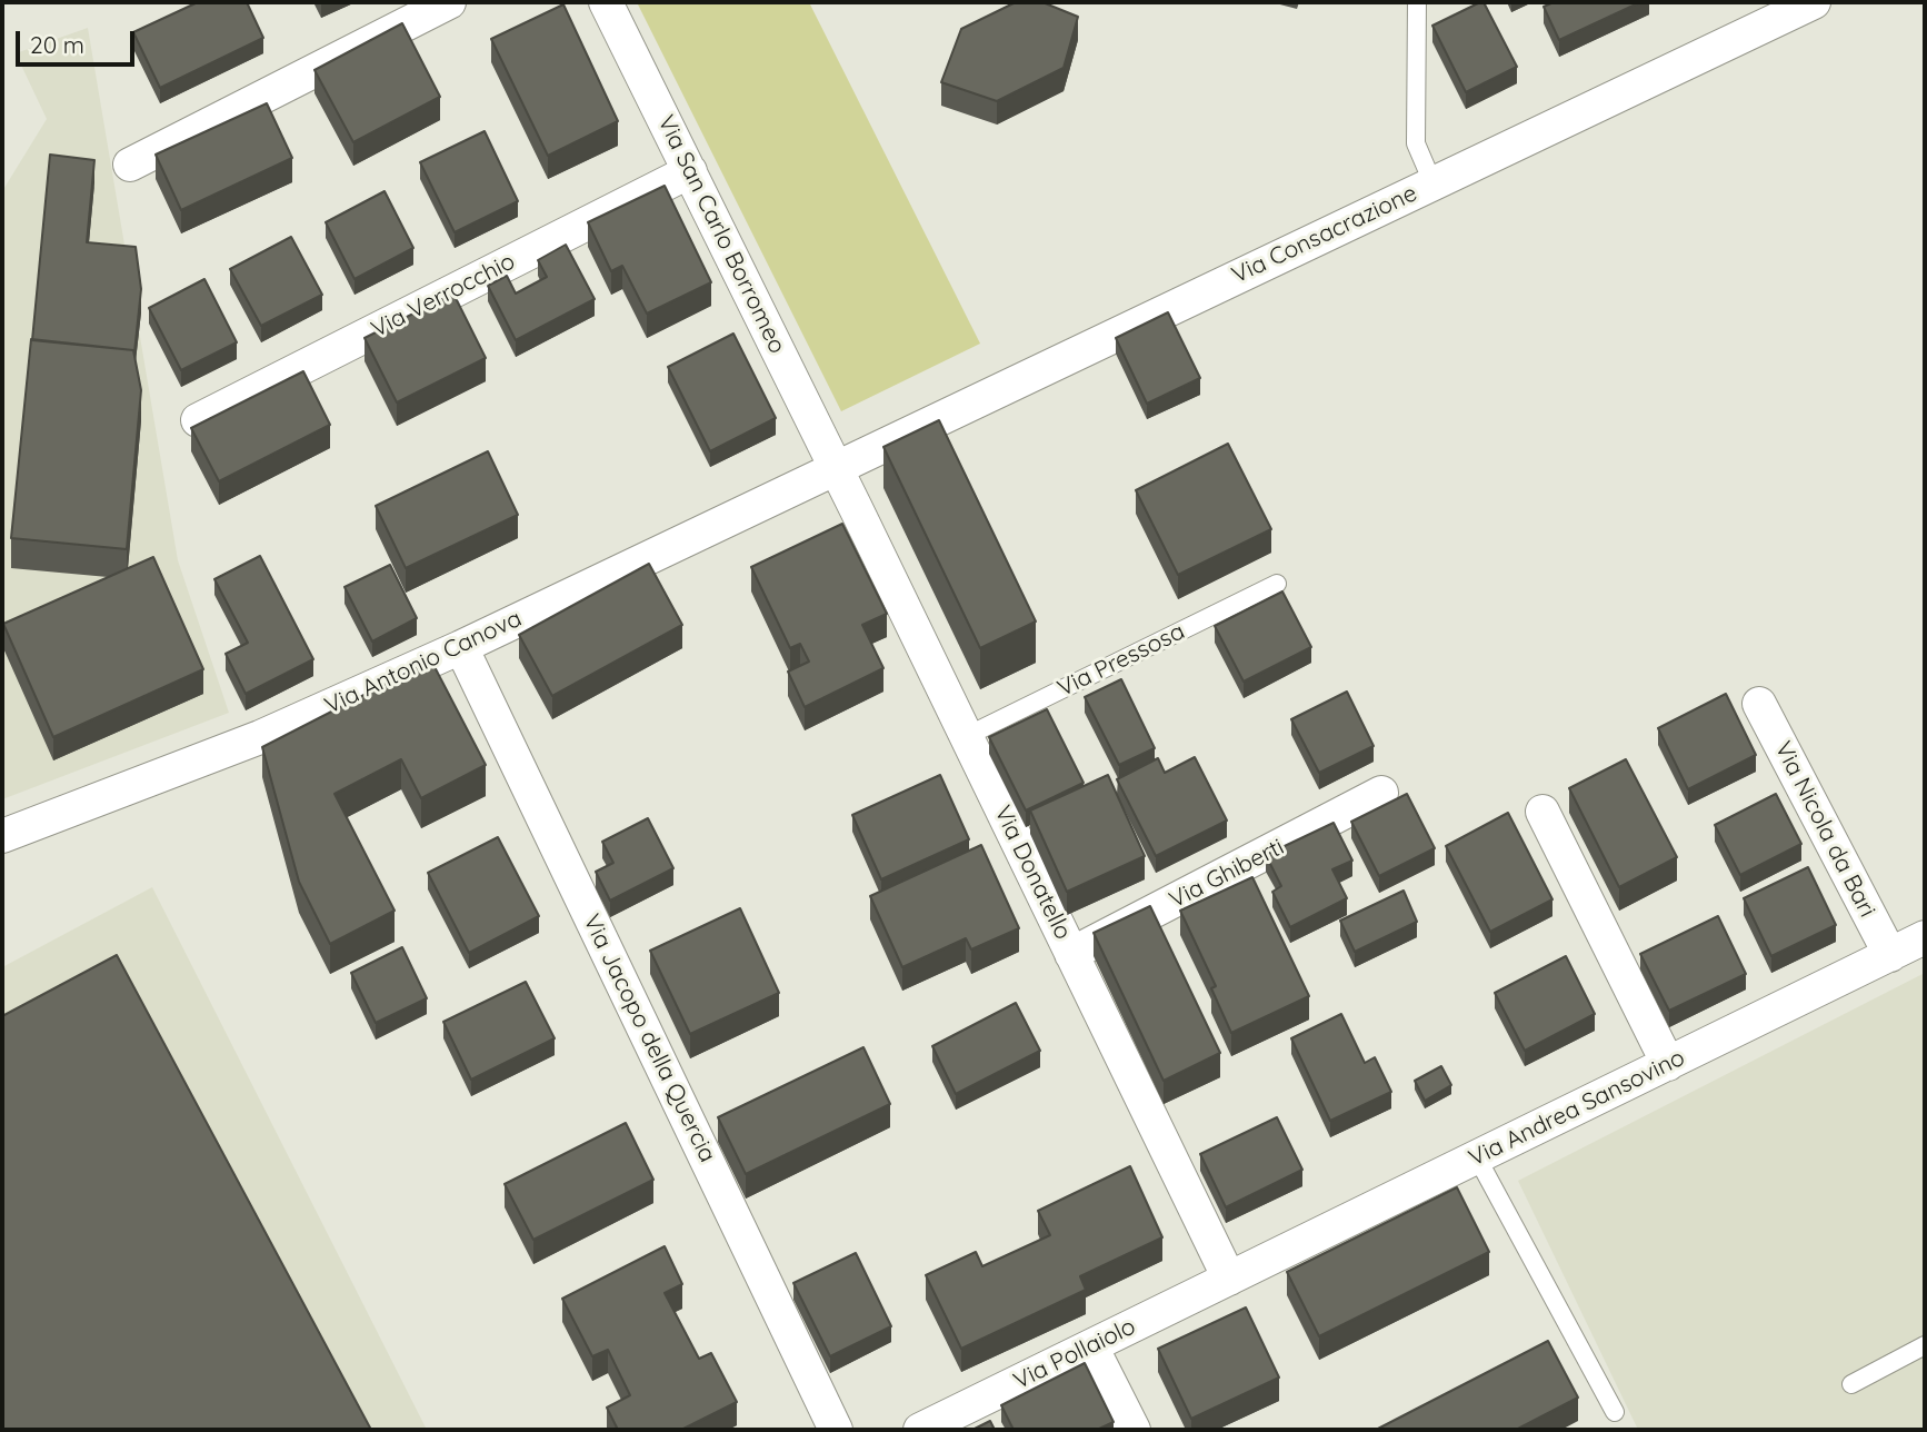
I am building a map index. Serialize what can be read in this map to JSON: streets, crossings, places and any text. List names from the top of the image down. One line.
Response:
{"streets":{"street":["Via San Carlo Borromeo","Via Consacrazione","Via Verrocchio","Via Antonio Canova","Via Nicola da Bari","Via Donatello","Via Ghiberti","Via Jacopo della Quercia","Via Andrea Sansovino","Via Pollaiolo"],"lane":["Via Pressosa"]},"crossings":[["Via San Carlo Borromeo","Via Consacrazione"],["Via San Carlo Borromeo","Via Verrocchio"],["Via San Carlo Borromeo","Via Antonio Canova"],["Via San Carlo Borromeo","Via Donatello"],["Via Consacrazione","Via Antonio Canova"],["Via Consacrazione","Via Donatello"],["Via Pressosa","Via Donatello"],["Via Antonio Canova","Via Donatello"],["Via Antonio Canova","Via Jacopo della Quercia"],["Via Nicola da Bari","Via Andrea Sansovino"],["Via Donatello","Via Ghiberti"],["Via Donatello","Via Andrea Sansovino"],["Via Donatello","Via Pollaiolo"],["Via Andrea Sansovino","Via Pollaiolo"]],"scale_bar":"20 m"}
